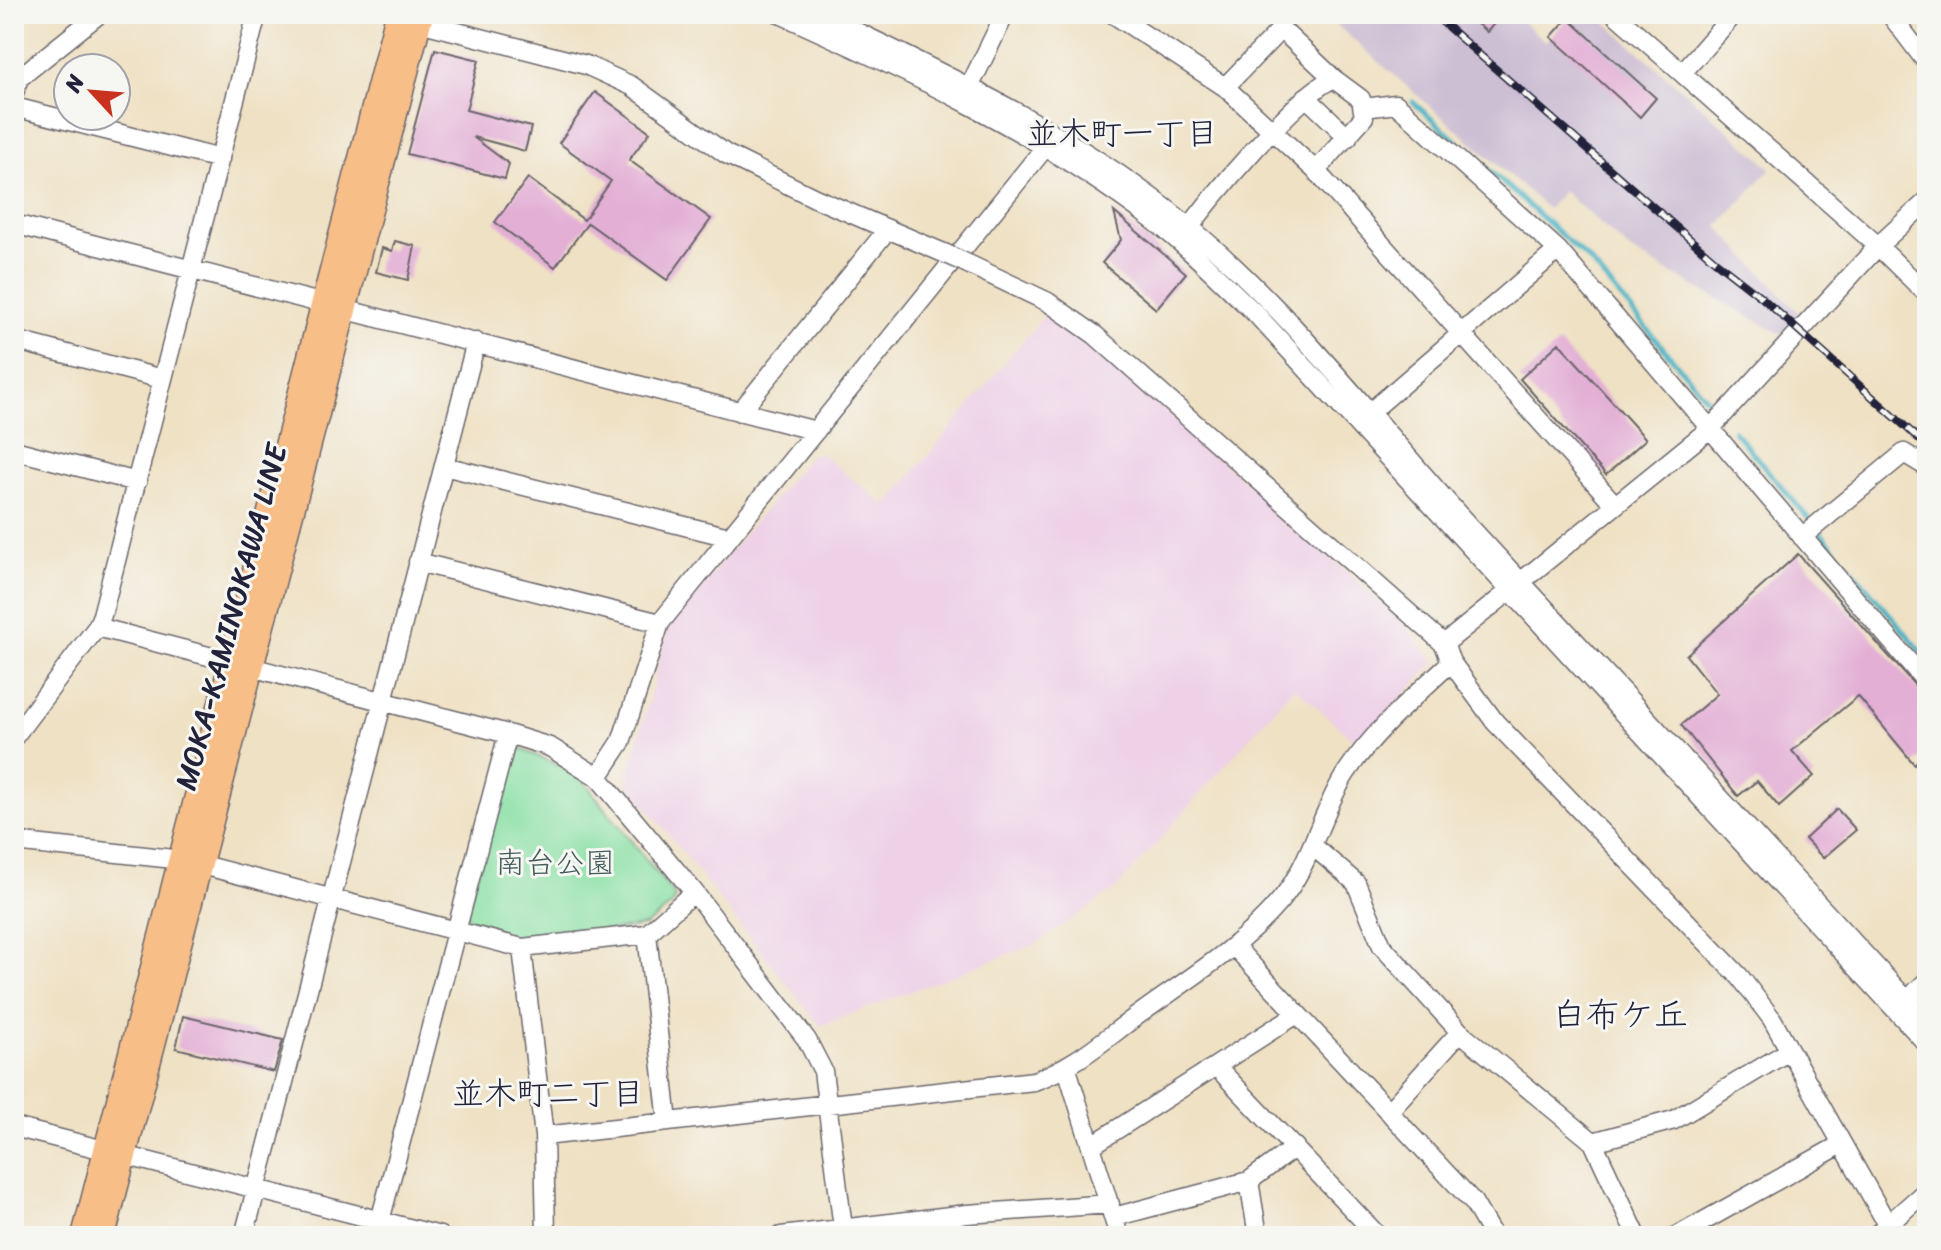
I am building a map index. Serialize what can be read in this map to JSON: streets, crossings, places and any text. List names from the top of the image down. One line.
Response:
{"streets":{"main road":["MOKA-KAMINOKAWA LINE"]},"districts":["並木町一丁目","白布ケ丘","並木町二丁目"],"parks":["南台公園"],"north":"top left"}
